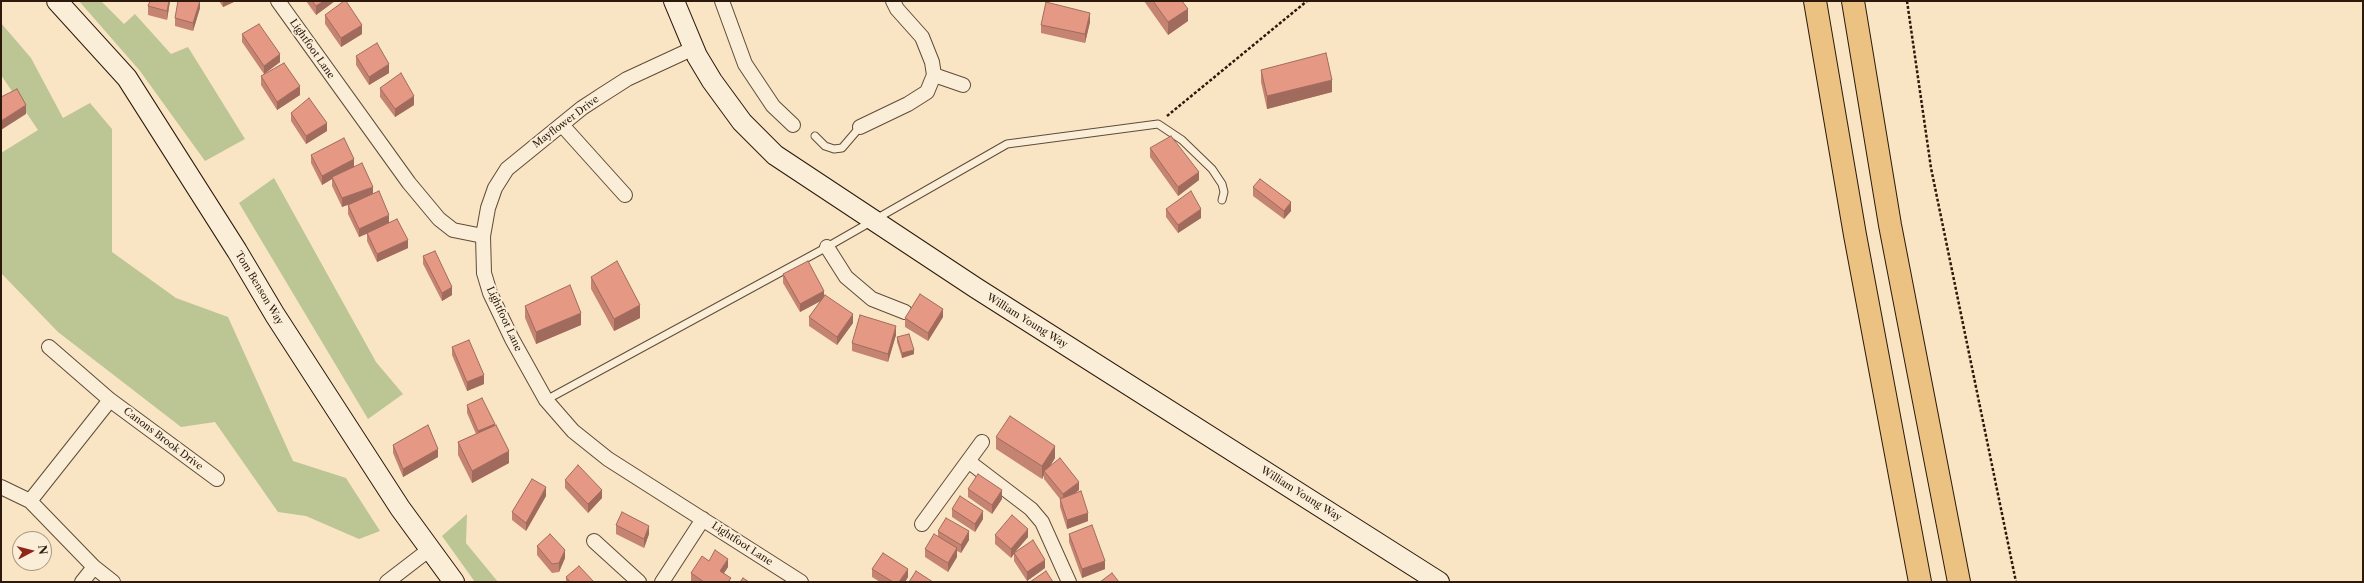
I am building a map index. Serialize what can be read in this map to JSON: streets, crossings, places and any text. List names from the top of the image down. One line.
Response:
{"streets":{"main road":["Tom Benson Way","William Young Way"],"street":["Lightfoot Lane","Mayflower Drive","Canons Brook Drive"]},"crossings":[["Lightfoot Lane","Mayflower Drive"],["Mayflower Drive","William Young Way"]],"north":"right"}
